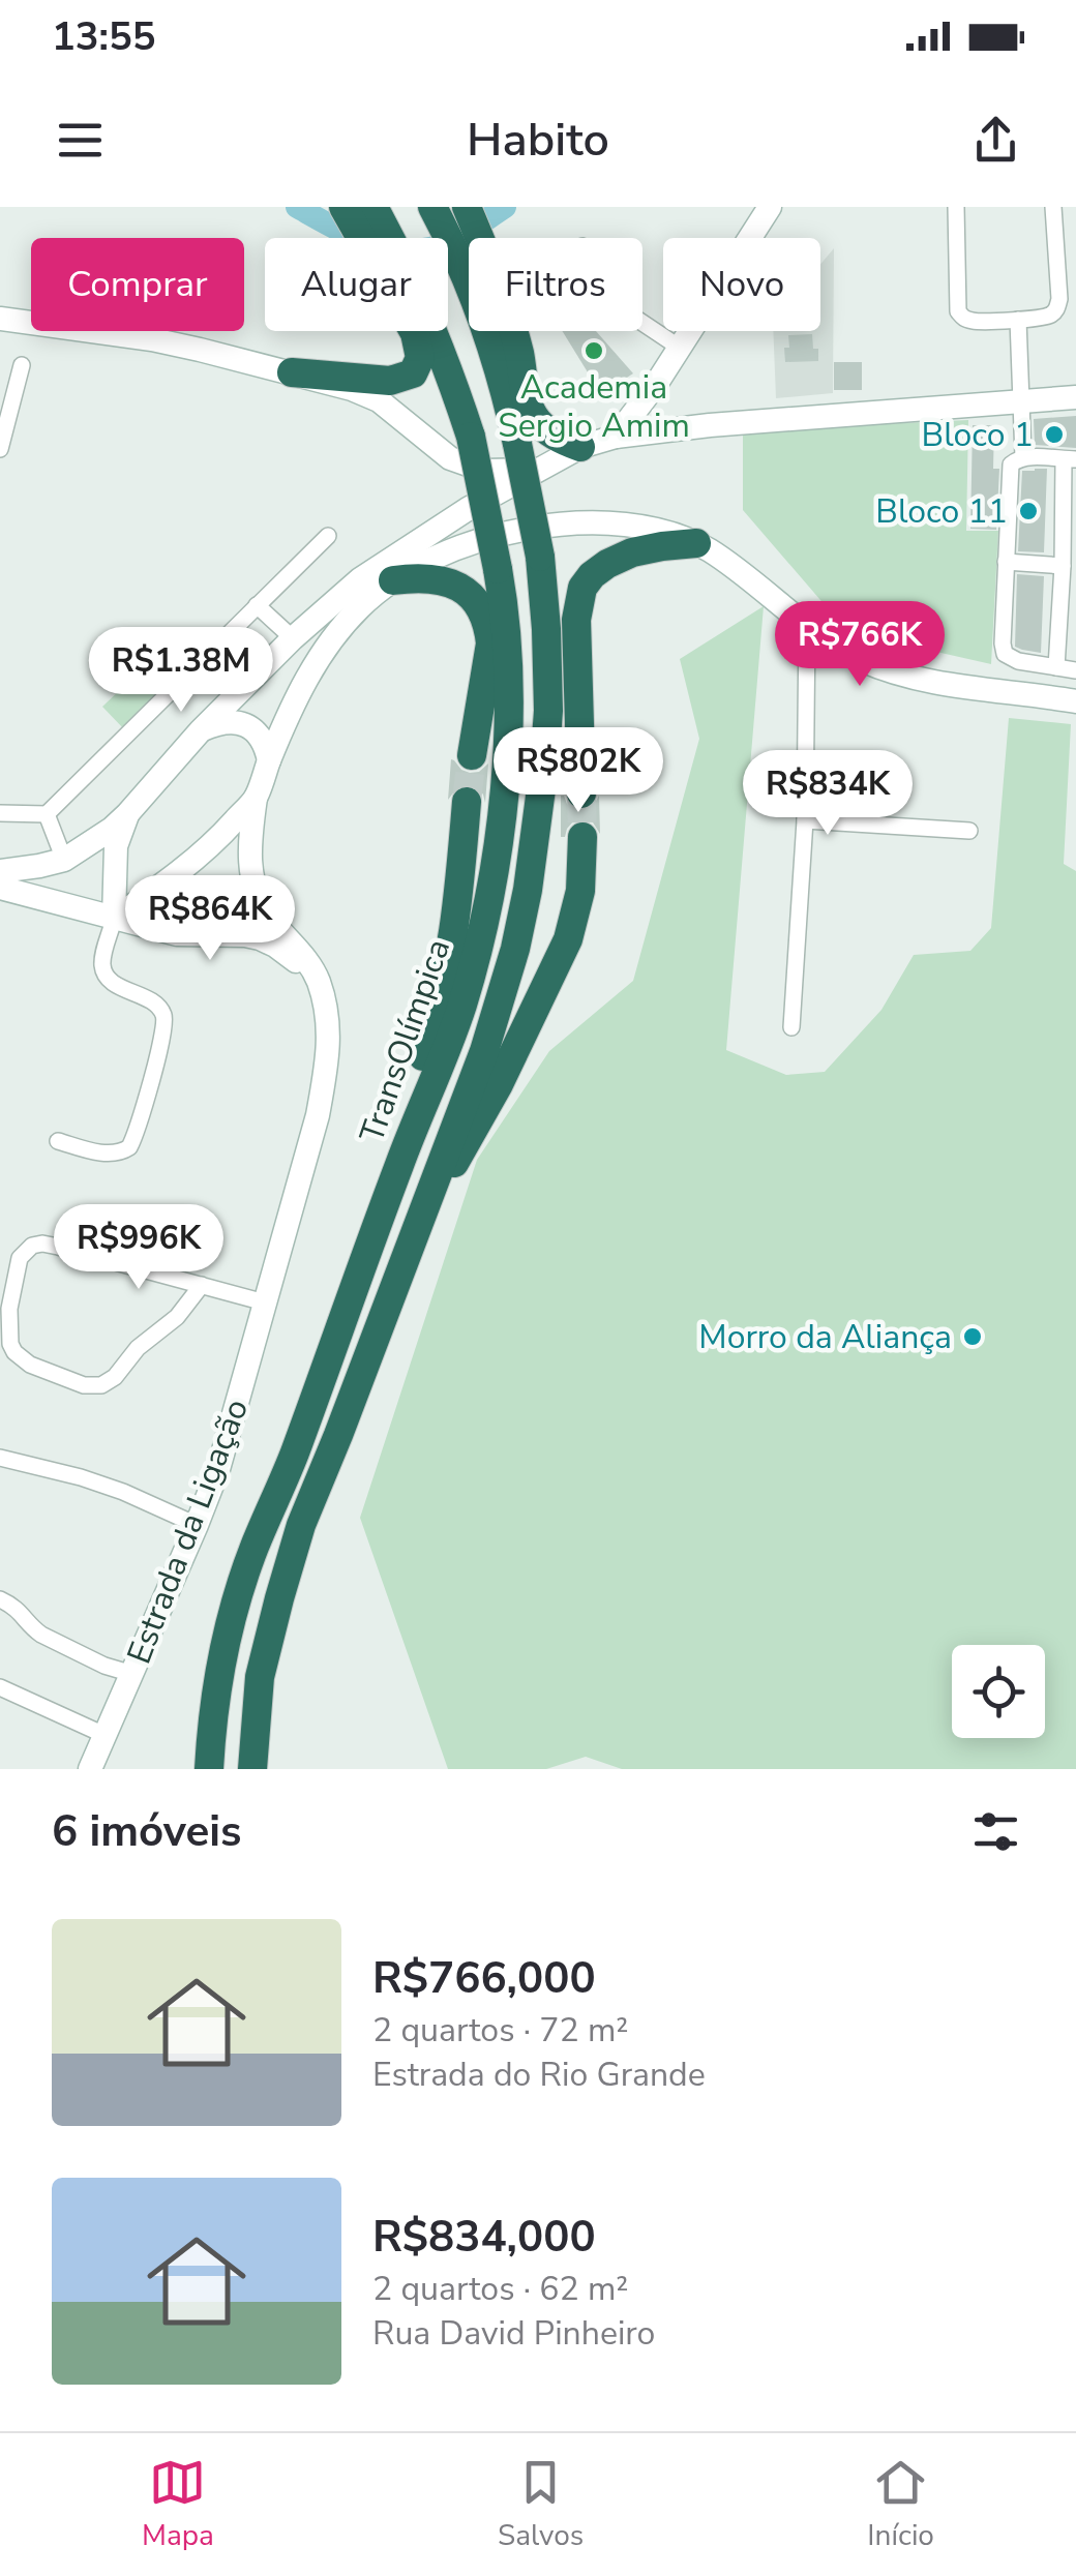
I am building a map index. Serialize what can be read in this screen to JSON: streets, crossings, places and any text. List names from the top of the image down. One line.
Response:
{"streets":{"highway":["TransOlímpica"],"main road":["Estrada da Ligação"]},"places":["Academia Sergio Amim","Bloco 1","Bloco 11","Morro da Aliança"],"page":{"status":"13:55","header":"Habito","chip":["Comprar","Alugar","Filtros","Novo"],"price":["R$766K","R$1.38M","R$802K","R$834K","R$864K","R$996K"],"heading":"6 imóveis","list":[{"name":"R$766,000","note":"2 quartos · 72 m² · Estrada do Rio Grande"},{"name":"R$834,000","note":"2 quartos · 62 m² · Rua David Pinheiro"}],"tabs":["Mapa","Salvos","Início"]}}
